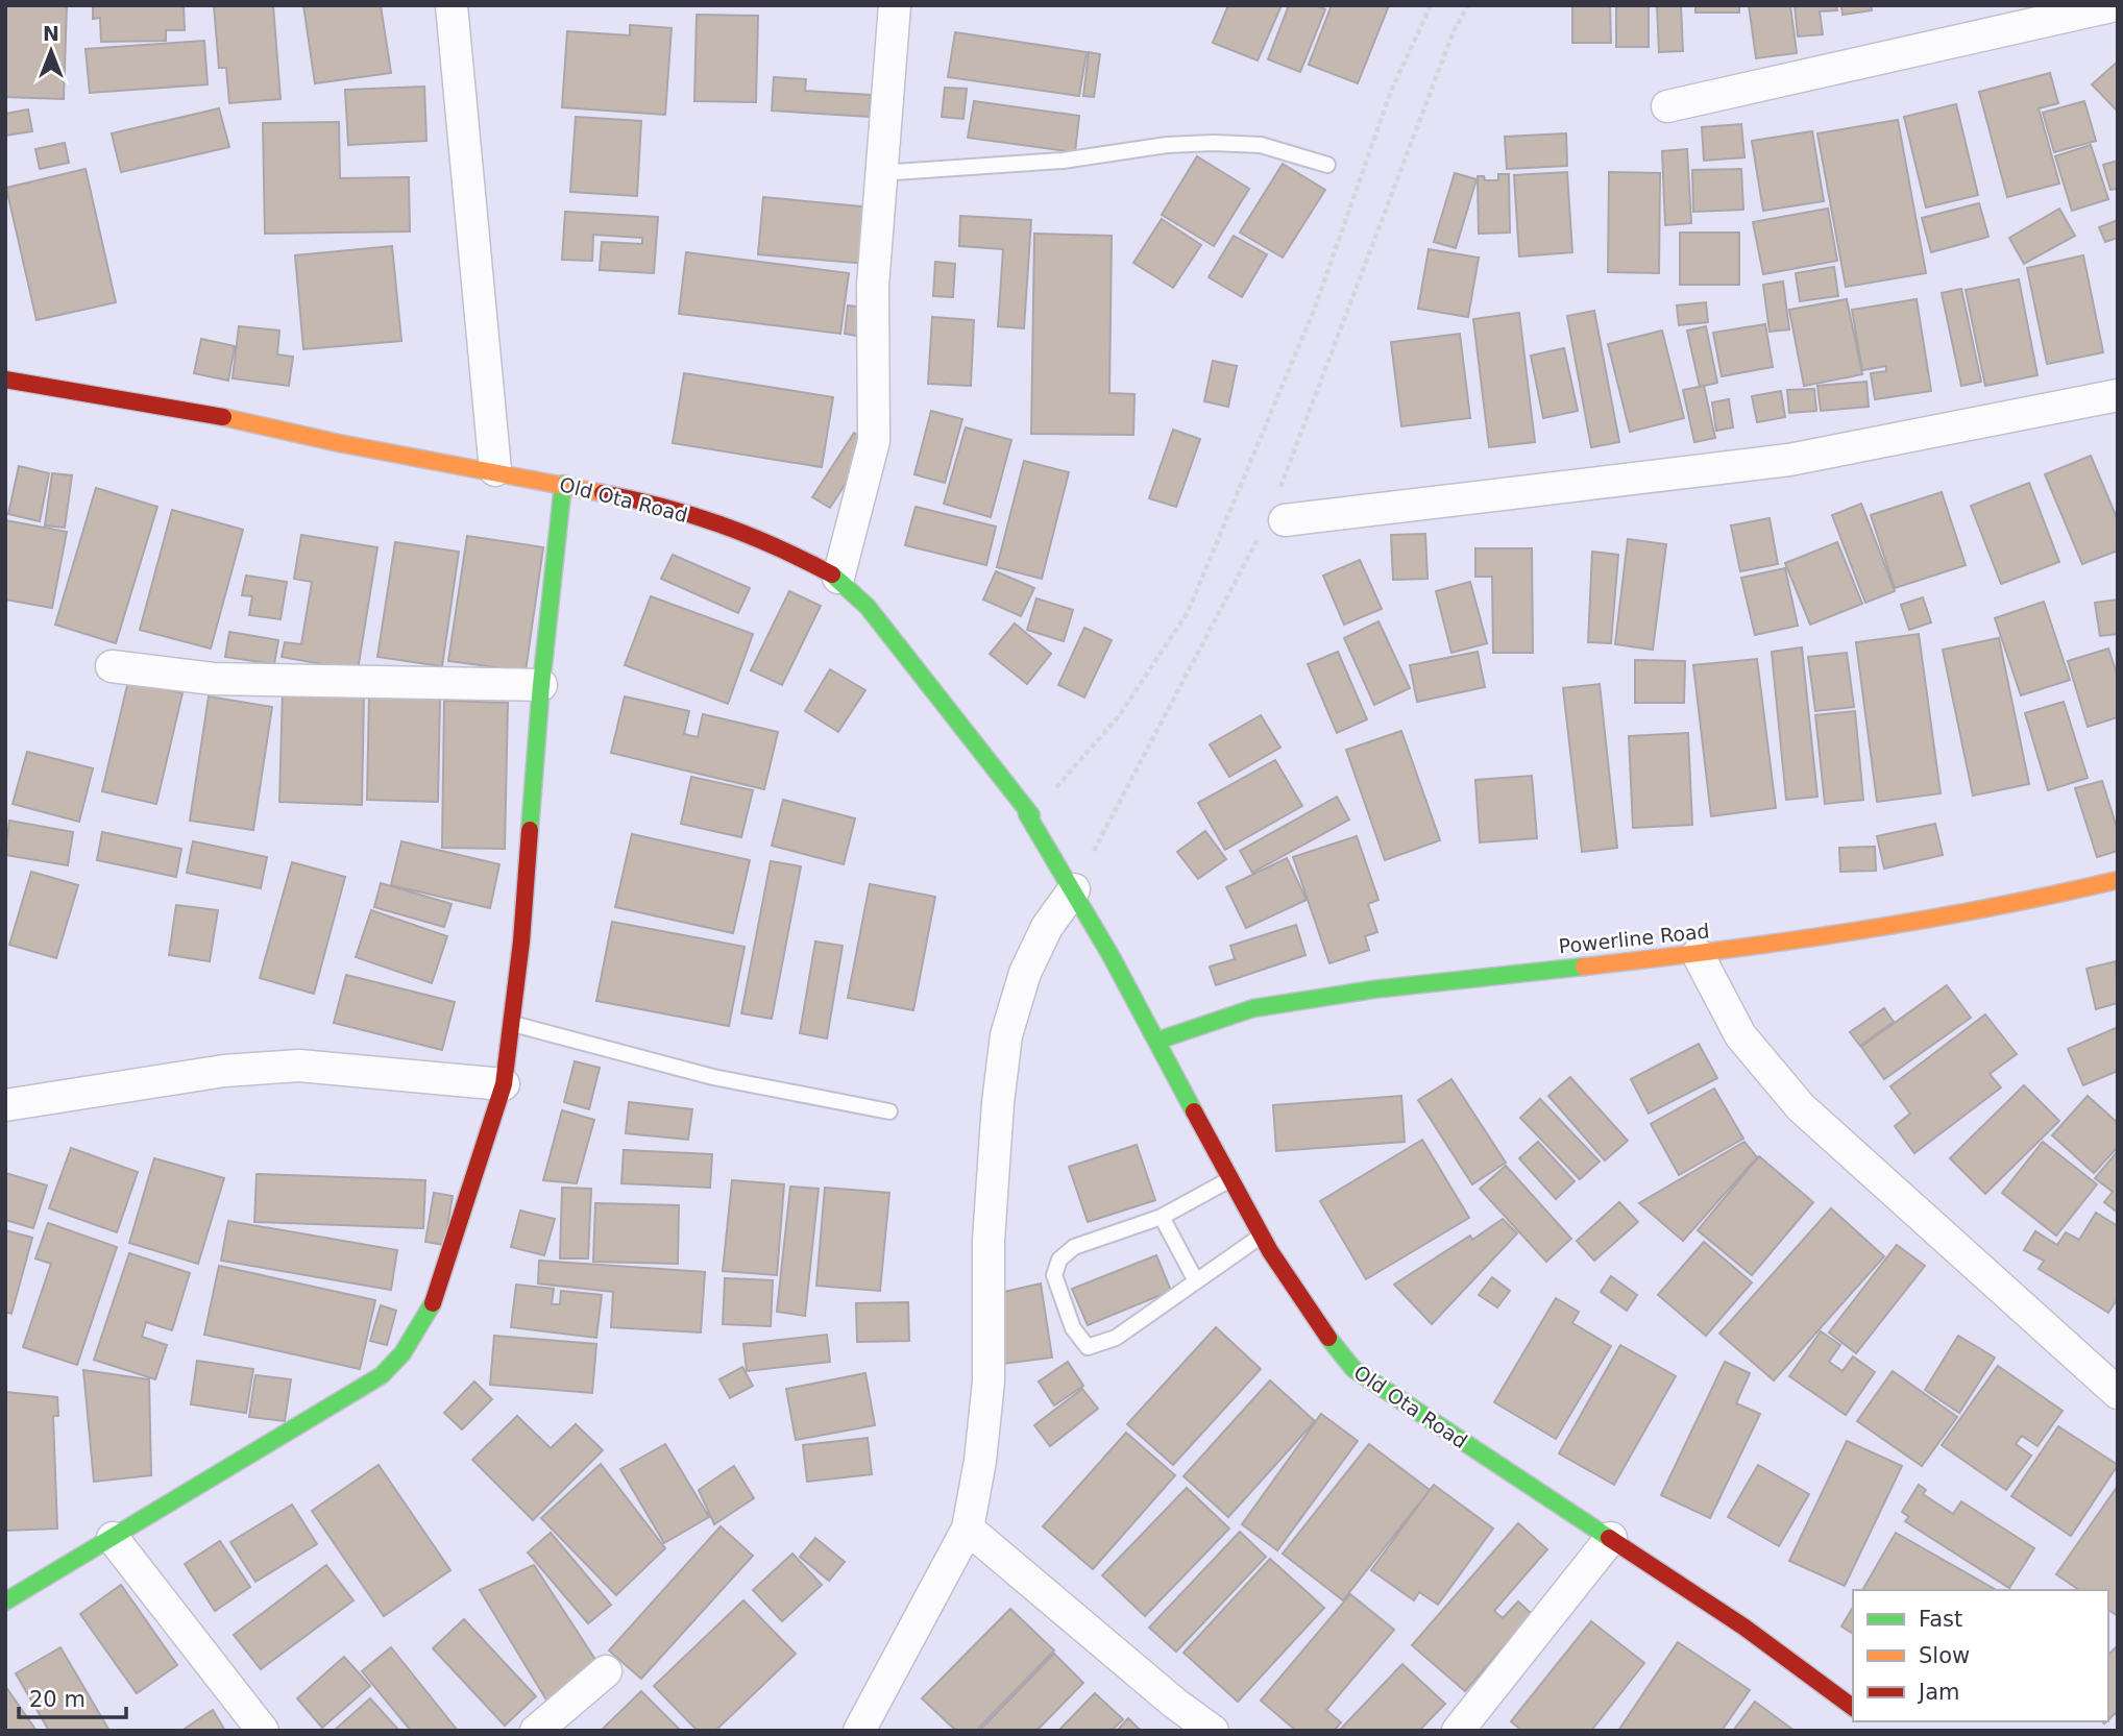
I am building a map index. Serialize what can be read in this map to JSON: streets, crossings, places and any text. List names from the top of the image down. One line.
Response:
{"streets":{"street":["Old Ota Road","Powerline Road"]},"crossings":[["Old Ota Road","Powerline Road"]],"legend":["Fast","Slow","Jam"],"scale_bar":"20 m","north":"top"}
